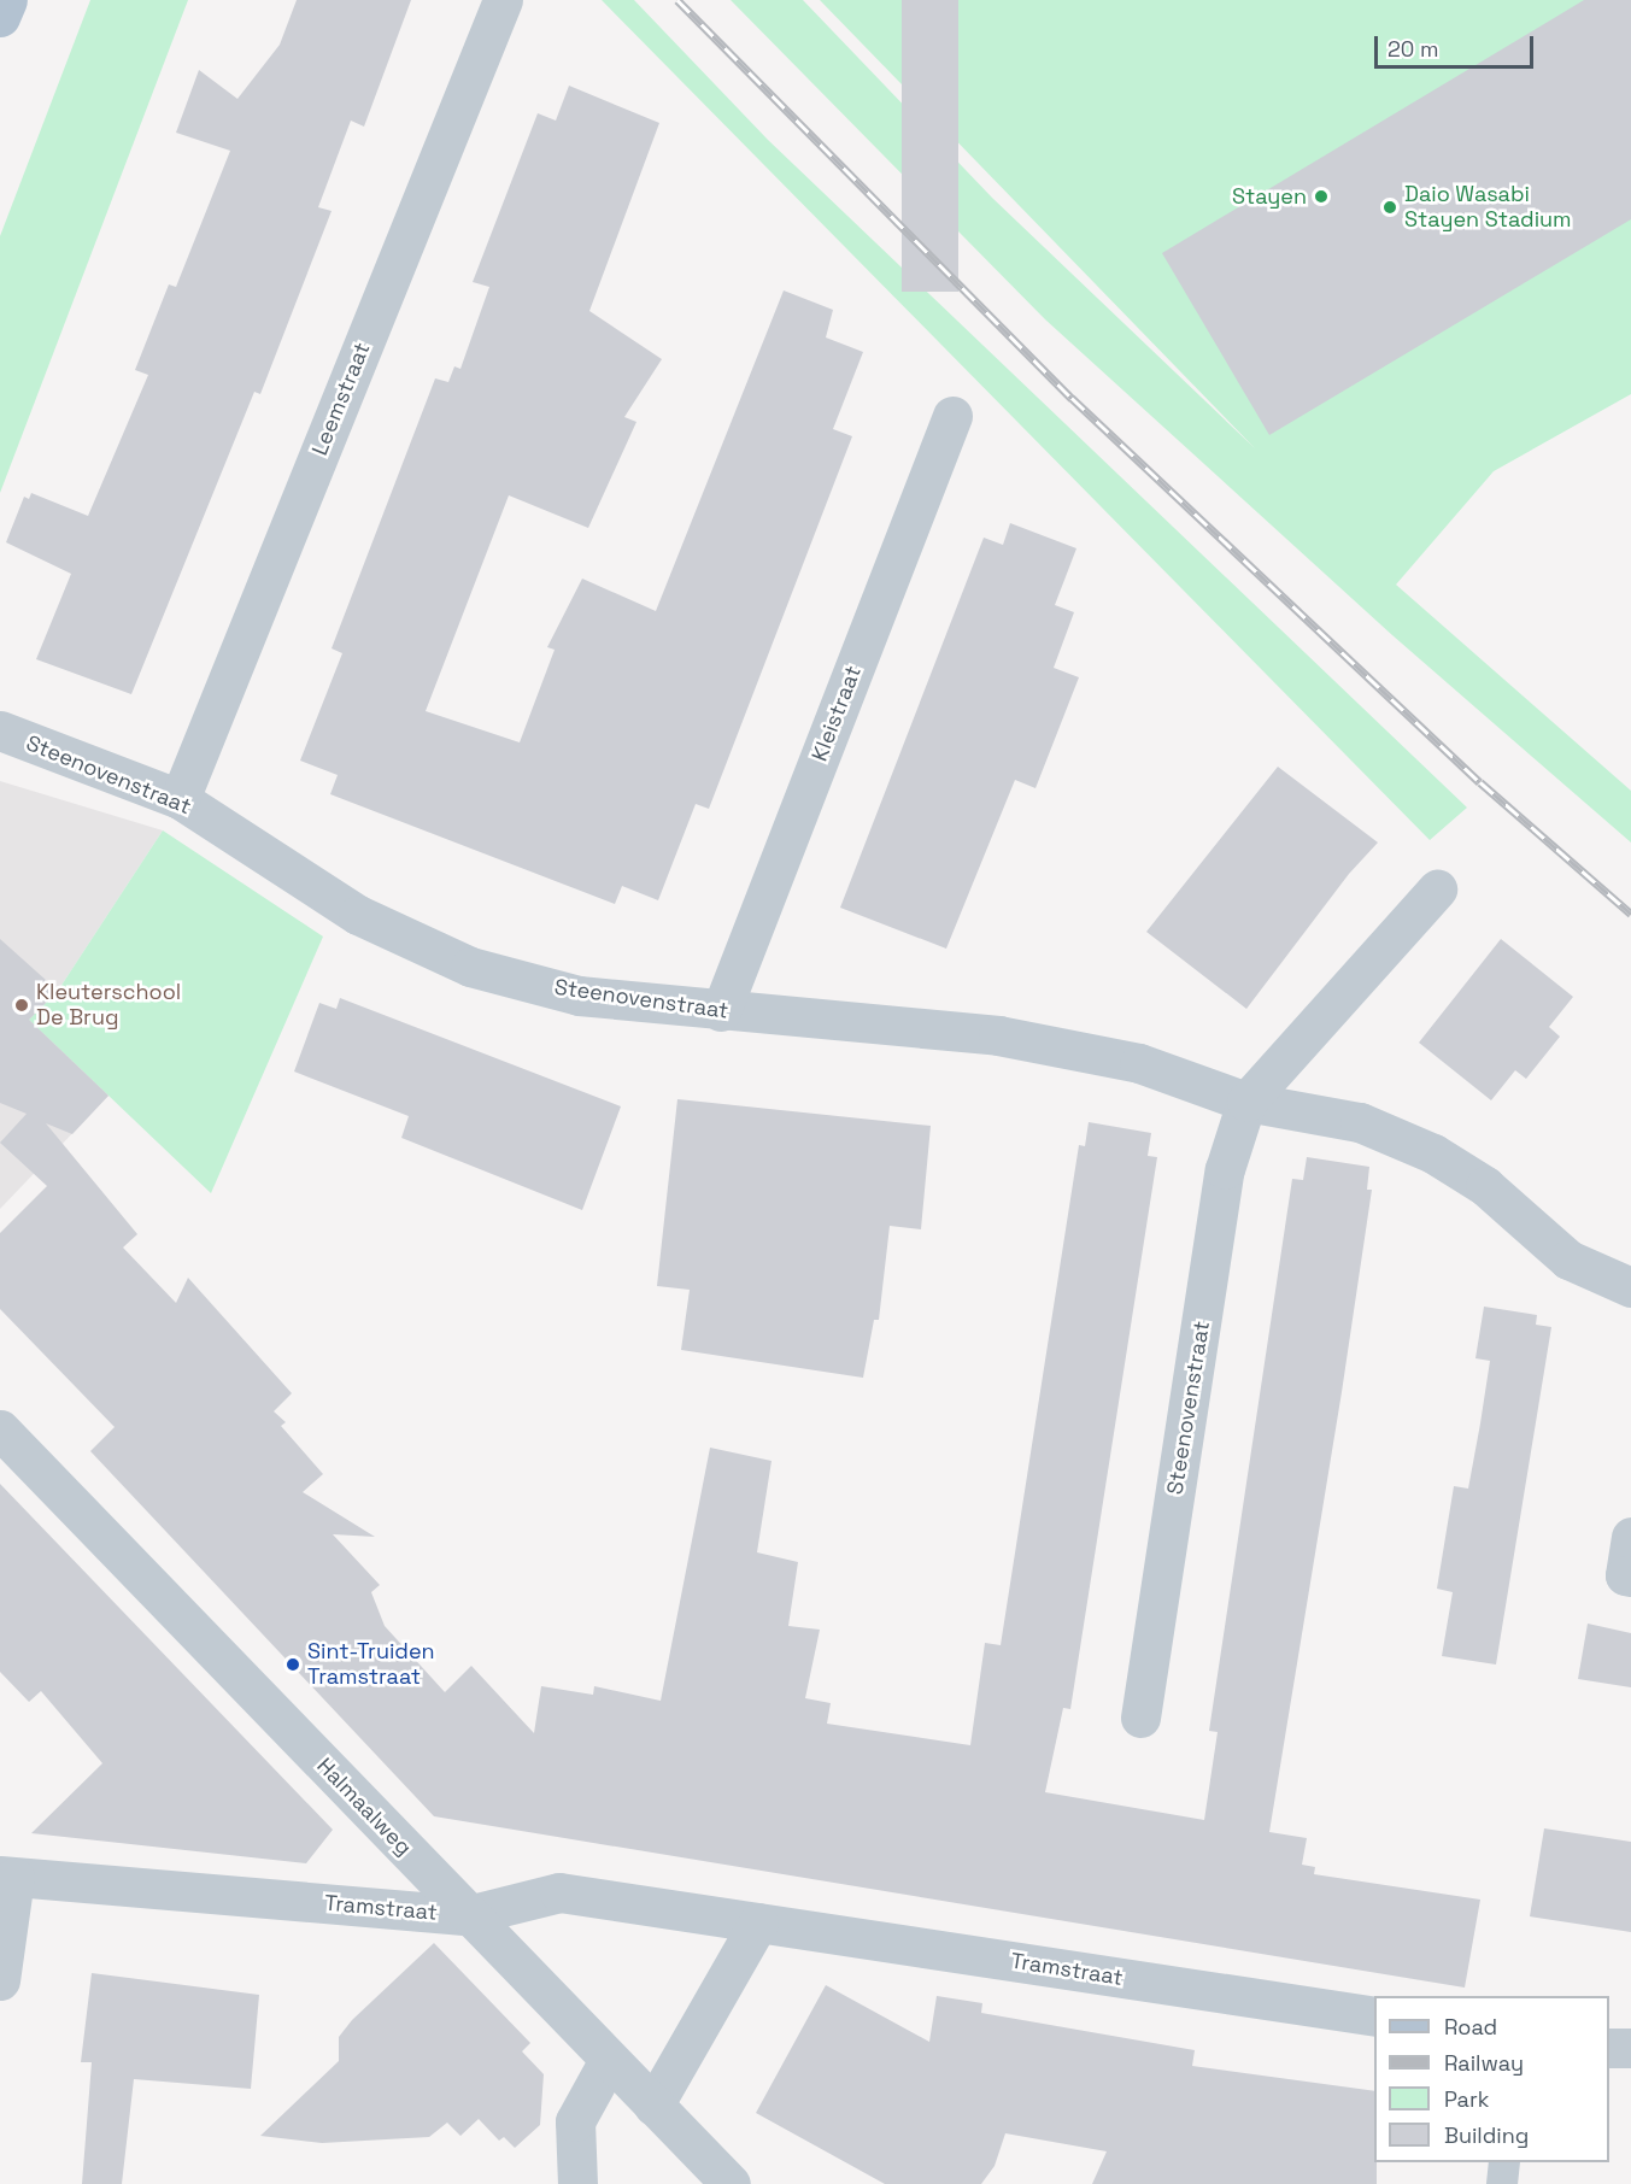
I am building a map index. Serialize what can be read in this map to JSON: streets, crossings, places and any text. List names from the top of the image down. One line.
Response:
{"streets":{"street":["Leemstraat","Kleistraat","Steenovenstraat","Halmaalweg","Tramstraat"]},"crossings":[["Leemstraat","Steenovenstraat"],["Kleistraat","Steenovenstraat"],["Halmaalweg","Tramstraat"]],"places":["Stayen","Daio Wasabi Stayen Stadium","Kleuterschool De Brug","Sint-Truiden Tramstraat"],"legend":["Road","Railway","Park","Building"],"scale_bar":"20 m"}
